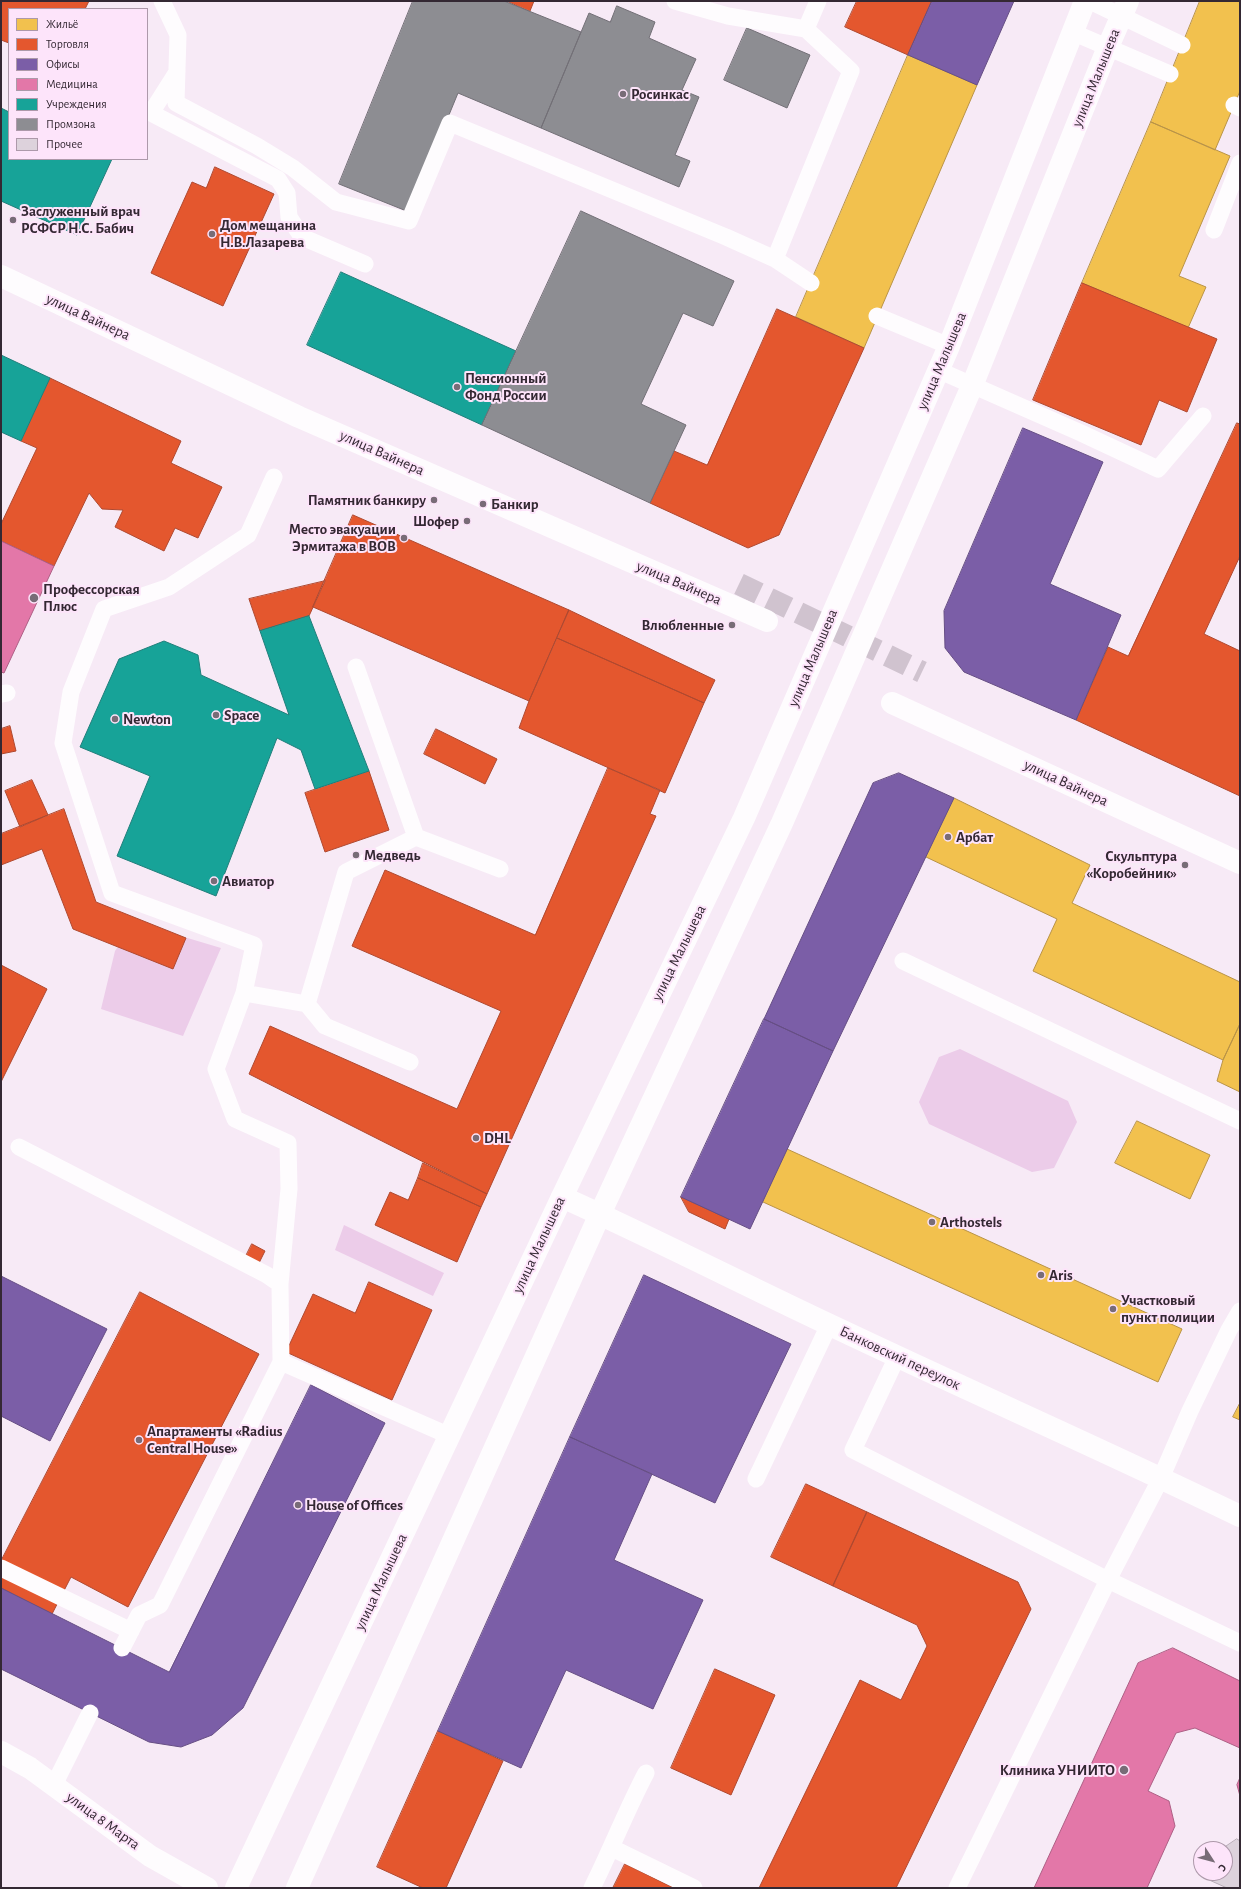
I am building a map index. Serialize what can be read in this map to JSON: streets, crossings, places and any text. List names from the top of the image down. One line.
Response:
{"streets":{"main road":["улица Малышева","улица Вайнера","Банковский переулок","улица 8 Марта"]},"crossings":[["улица Малышева","Банковский переулок"]],"places":["Росинкас","Заслуженный врач РСФСР Н.С. Бабич","Дом мещанина Н.В.Лазарева","Пенсионный Фонд России","Памятник банкиру","Банкир","Шофер","Место эвакуации Эрмитажа в ВОВ","Профессорская Плюс","Влюбленные","Space","Newton","Арбат","Медведь","Скульптура «Коробейник»","Авиатор","DHL","Arthostels","Aris","Участковый пункт полиции","Апартаменты «Radius Central House»","House of Offices","Клиника УНИИТО"],"legend":["Жильё","Торговля","Офисы","Медицина","Учреждения","Промзона","Прочее"],"north":"bottom right"}
